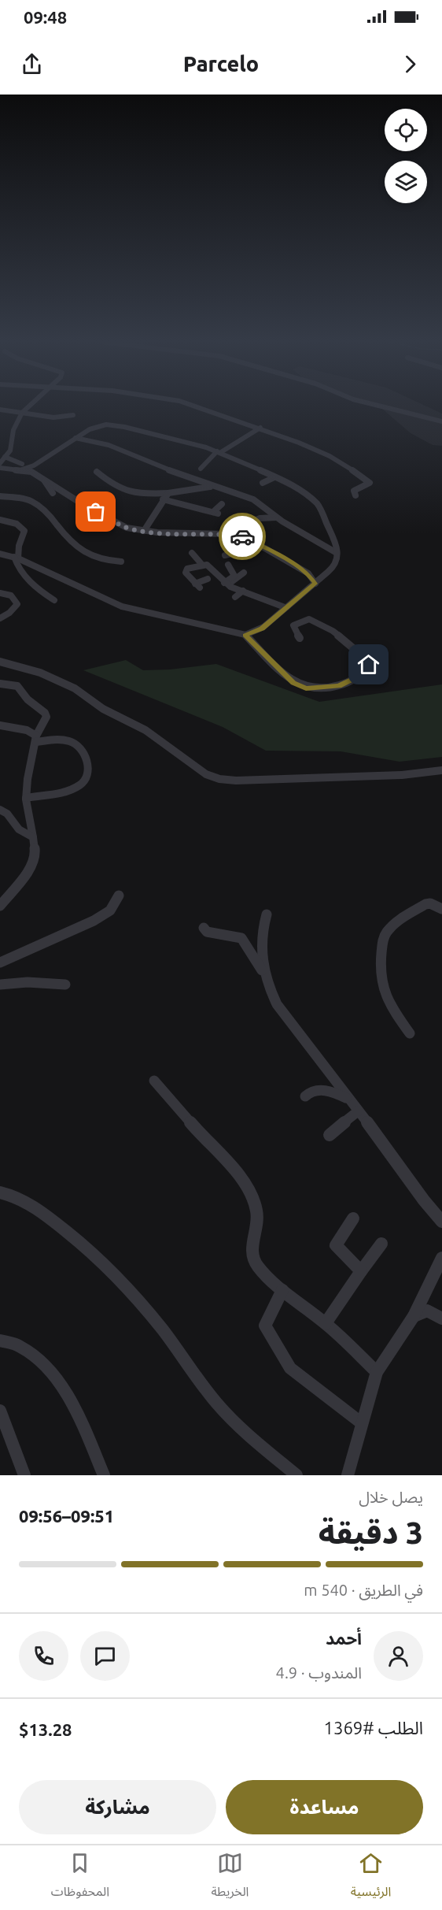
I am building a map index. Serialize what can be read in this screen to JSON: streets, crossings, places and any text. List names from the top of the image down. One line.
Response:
{"page":{"status":"09:48","header":"Parcelo","heading":["3 دقيقة","يصل خلال","09:51–09:56"],"panel":["أحمد","المندوب · 4.9","الطلب #1369","$13.28"],"bar":"في الطريق · 540 m","buttons":["مساعدة","مشاركة"],"tabs":["الرئيسية","الخريطة","المحفوظات"]}}
